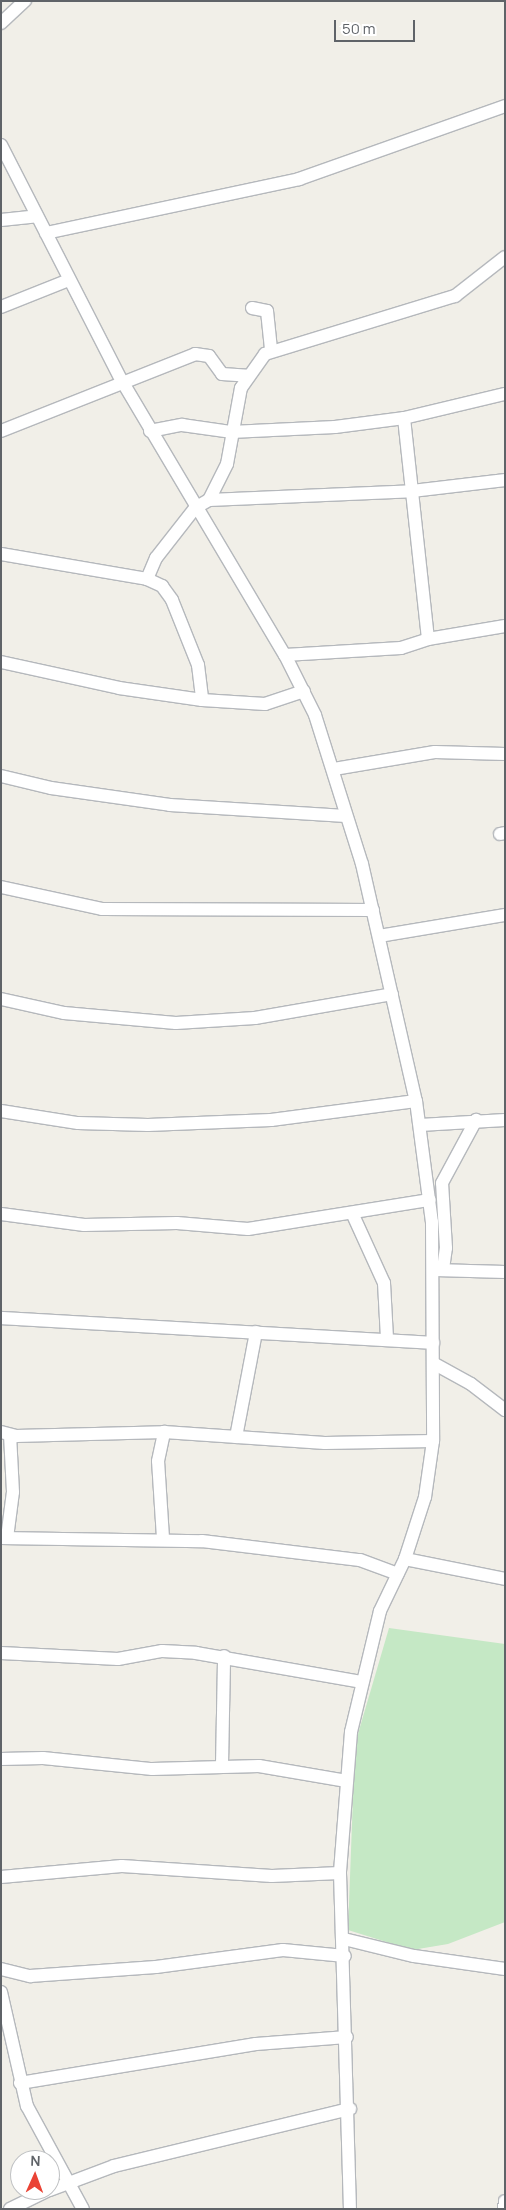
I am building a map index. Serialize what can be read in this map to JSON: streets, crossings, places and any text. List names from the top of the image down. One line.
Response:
{"scale_bar":"50 m","north":"top"}
